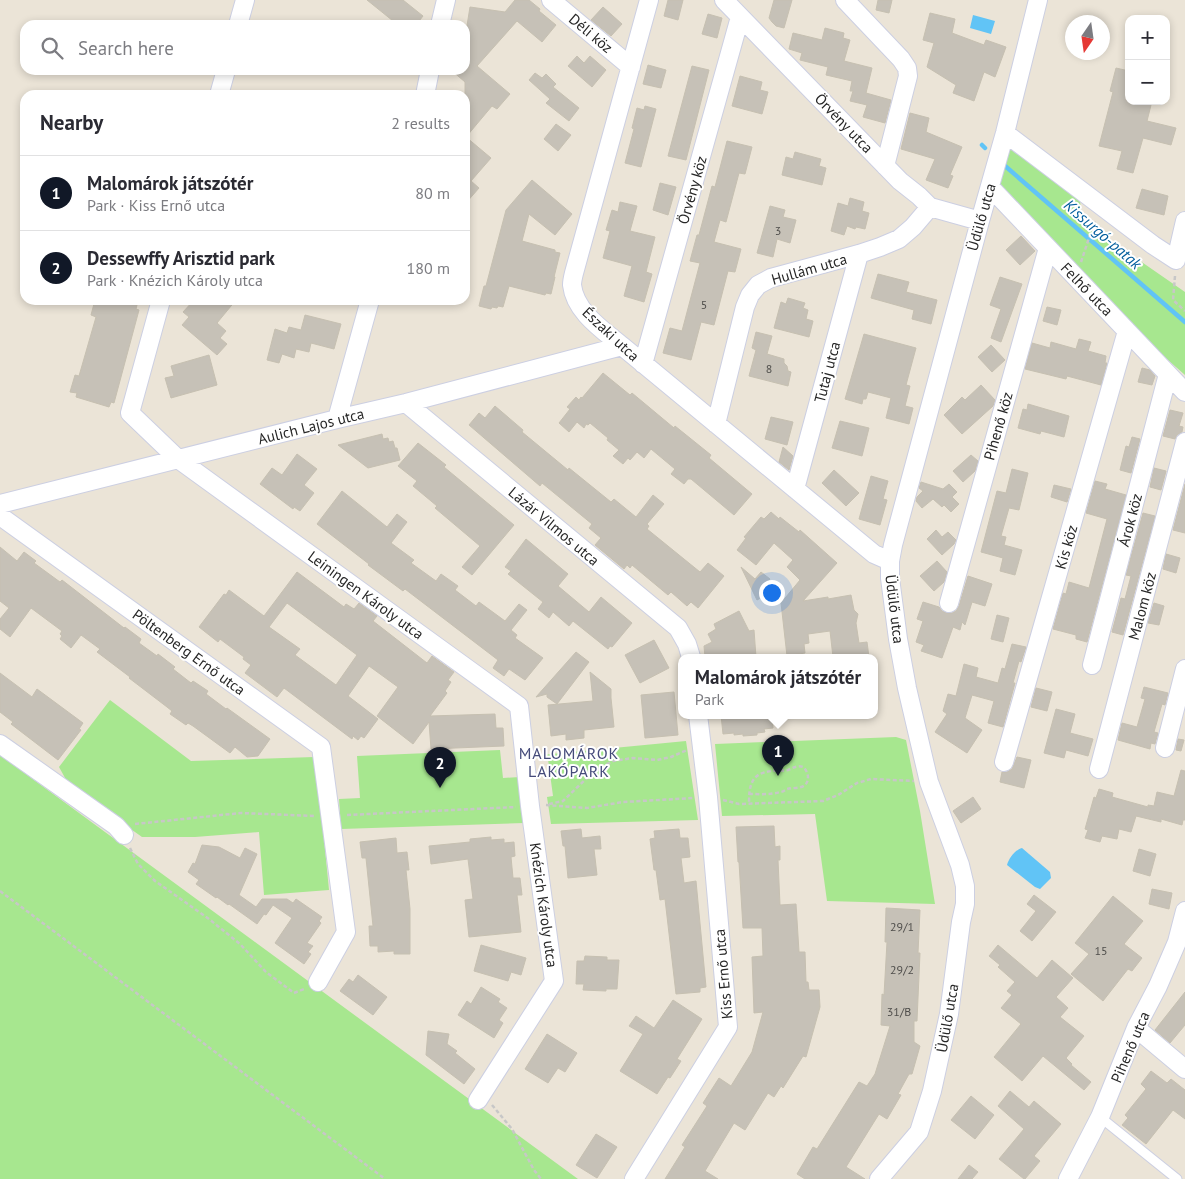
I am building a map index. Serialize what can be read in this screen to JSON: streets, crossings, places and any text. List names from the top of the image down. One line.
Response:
{"streets":{"street":["Déli köz","Örvény utca","Örvény köz","Üdülő utca","Hullám utca","Felhő utca","Északi utca","Tutaj utca","Aulich Lajos utca","Pihenő köz","Árok köz","Lázár Vilmos utca","Kis köz","Leiningen Károly utca","Malom köz","Pöltenberg Ernő utca","Knézich Károly utca","Kiss Ernő utca","Pihenő utca"]},"crossings":[["Déli köz","Északi utca"],["Örvény utca","Örvény köz"],["Örvény utca","Üdülő utca"],["Örvény utca","Hullám utca"],["Örvény köz","Északi utca"],["Üdülő utca","Felhő utca"],["Üdülő utca","Északi utca"],["Hullám utca","Északi utca"],["Hullám utca","Tutaj utca"],["Felhő utca","Pihenő köz"],["Felhő utca","Árok köz"],["Felhő utca","Kis köz"],["Északi utca","Tutaj utca"],["Északi utca","Aulich Lajos utca"],["Aulich Lajos utca","Lázár Vilmos utca"],["Aulich Lajos utca","Leiningen Károly utca"],["Leiningen Károly utca","Knézich Károly utca"]],"districts":["MALOMÁROK LAKÓPARK"],"water":["Kissurgó-patak"],"house_numbers":["3","5","8","29/1","15","29/2","31/B"],"north":"bottom","page":{"map_buttons":["+","−"],"search":"Search here","heading":["Nearby","2 results"],"list":[{"mark":"1","name":"Malomárok játszótér","note":"Park · Kiss Ernő utca","value":"80 m"},{"mark":"2","name":"Dessewffy Arisztid park","note":"Park · Knézich Károly utca","value":"180 m"}],"popup":["Malomárok játszótér","Park"],"pins":["1","2"]}}
